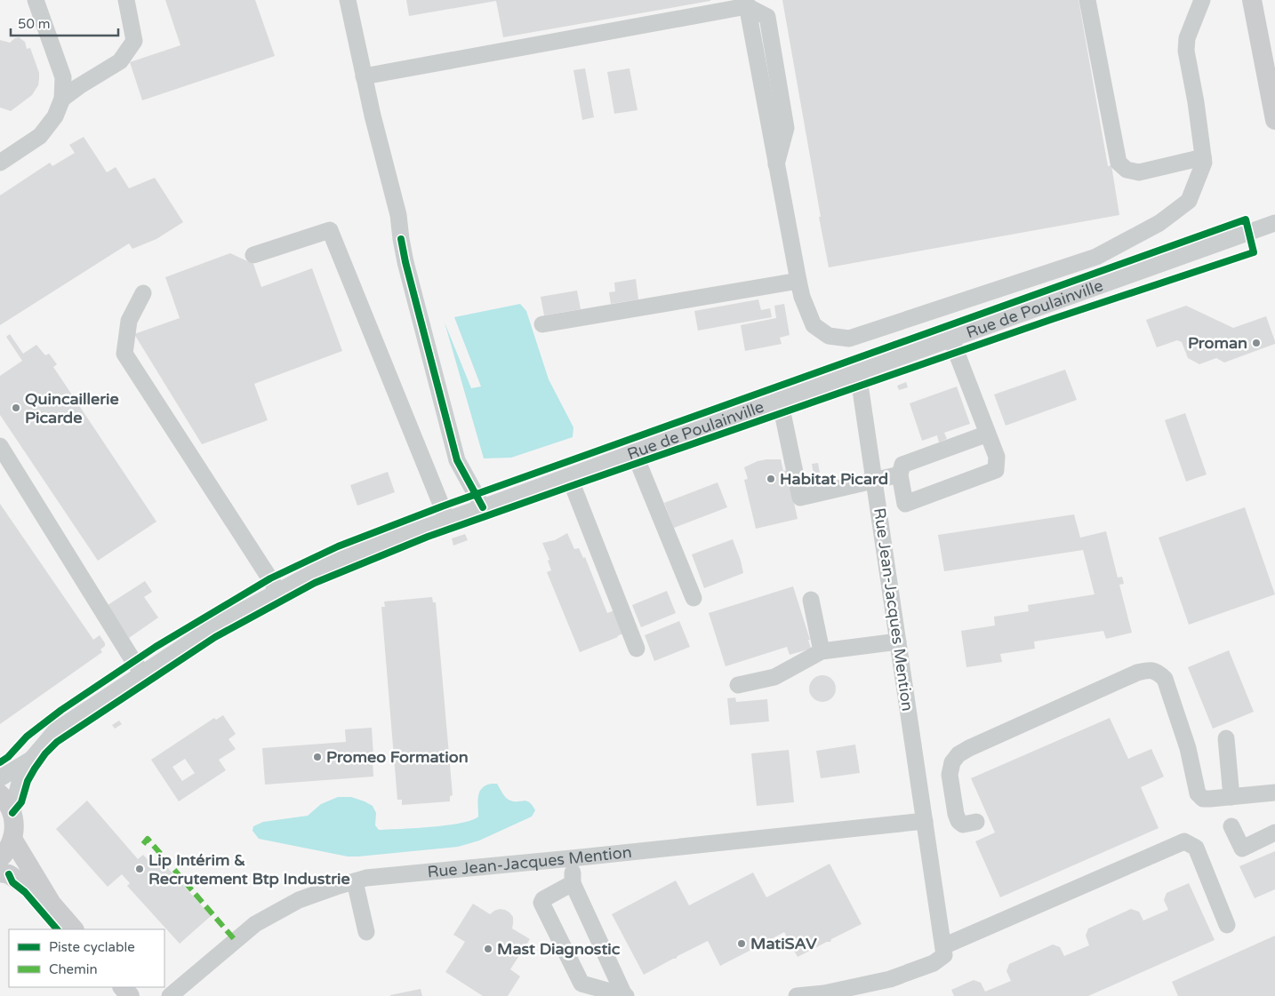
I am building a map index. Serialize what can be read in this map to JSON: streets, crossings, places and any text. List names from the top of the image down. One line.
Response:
{"streets":{"street":["Rue de Poulainville","Rue Jean-Jacques Mention"]},"crossings":[["Rue de Poulainville","Rue Jean-Jacques Mention"]],"places":["Proman","Quincaillerie Picarde","Habitat Picard","Promeo Formation","Lip Intérim & Recrutement Btp Industrie","MatiSAV","Mast Diagnostic"],"legend":["Piste cyclable","Chemin"],"scale_bar":"50 m"}
